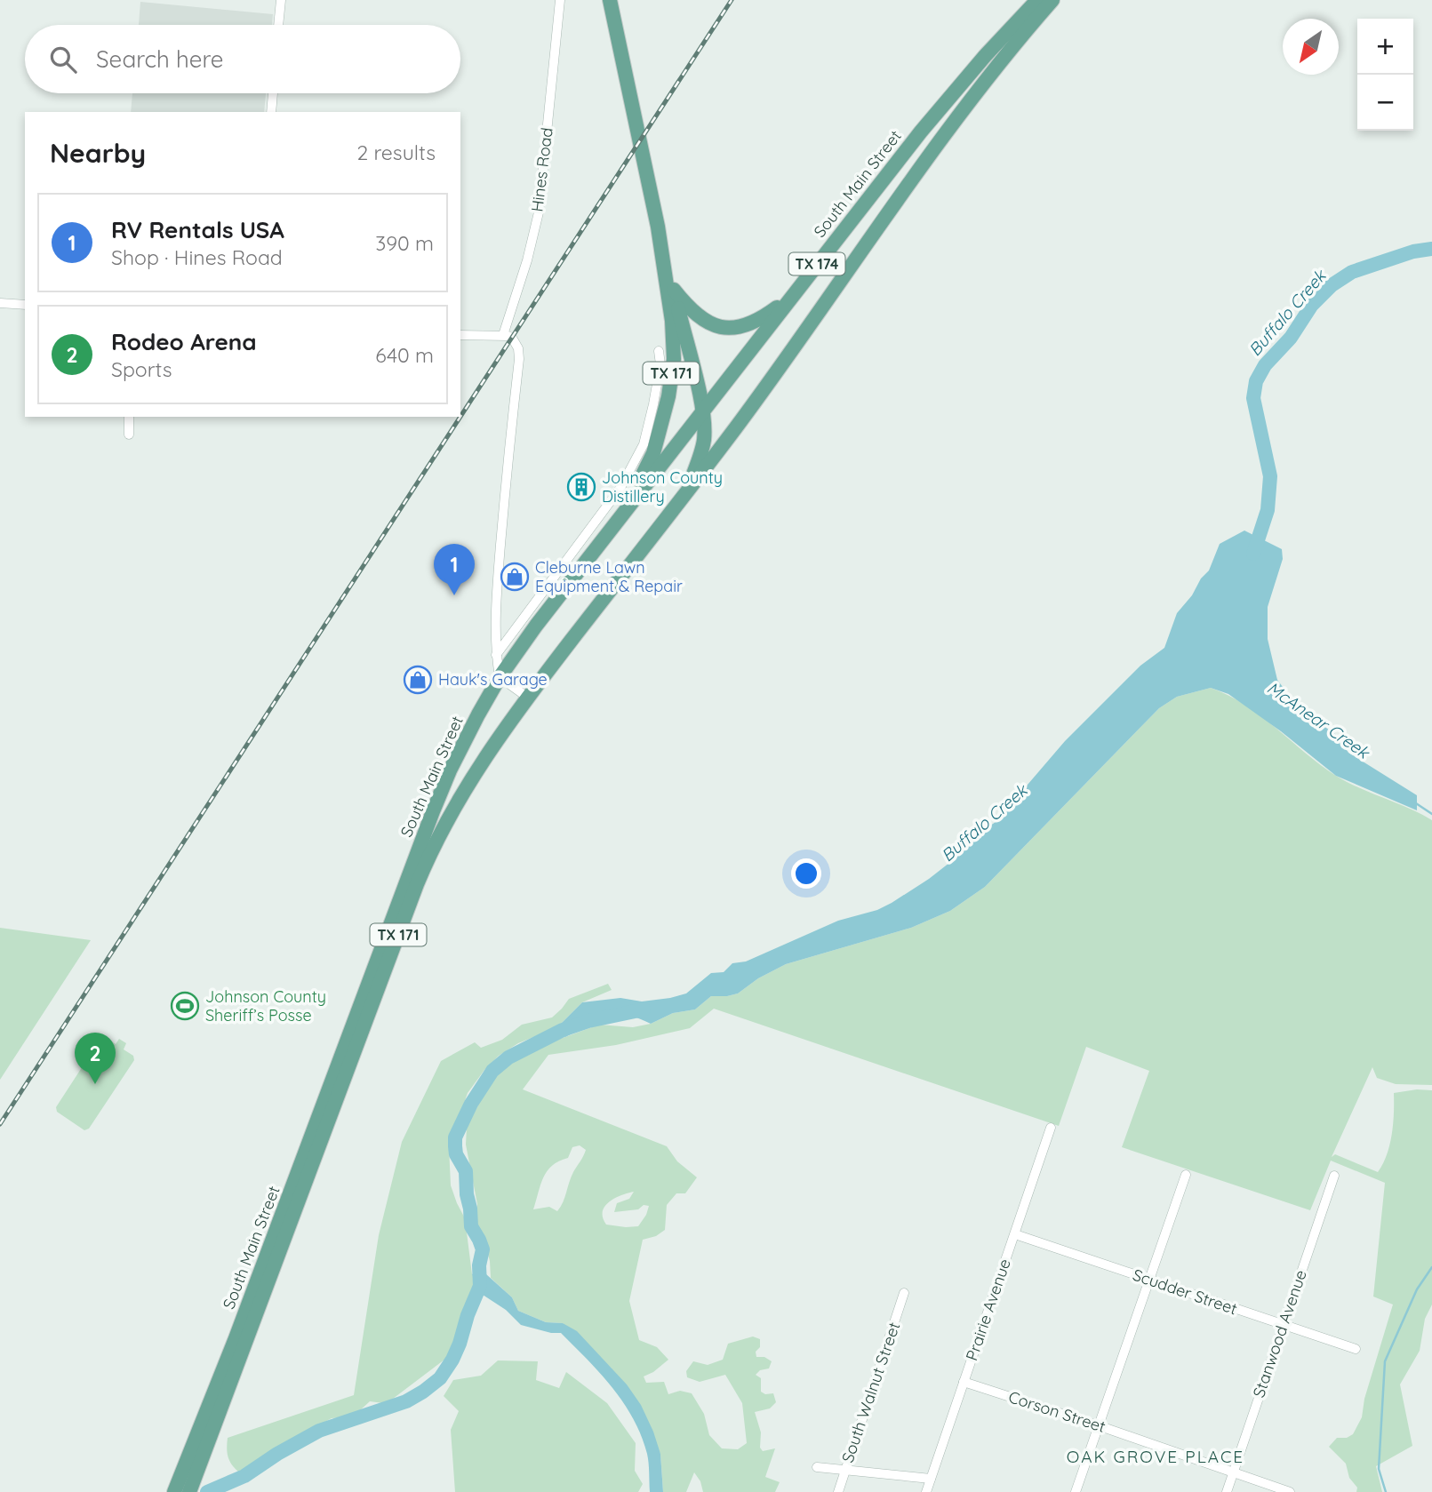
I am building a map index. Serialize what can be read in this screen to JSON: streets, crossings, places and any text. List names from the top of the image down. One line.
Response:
{"streets":{"main road":["South Main Street","TX 174","TX 171"],"street":["Hines Road","Scudder Street","Prairie Avenue","Stanwood Avenue","South Walnut Street","Corson Street"]},"crossings":[["South Main Street","TX 171"],["Scudder Street","Prairie Avenue"],["Scudder Street","Stanwood Avenue"],["Prairie Avenue","Corson Street"],["Stanwood Avenue","Corson Street"]],"districts":["OAK GROVE PLACE"],"water":["Buffalo Creek","McAnear Creek"],"places":{"building":["Johnson County Distillery"],"shop":["Cleburne Lawn Equipment & Repair","Hauk's Garage"],"sports":["Johnson County Sheriff’s Posse"]},"north":"bottom left","page":{"map_buttons":["+","−"],"search":"Search here","heading":["Nearby","2 results"],"list":[{"mark":"1","name":"RV Rentals USA","note":"Shop · Hines Road","value":"390 m"},{"mark":"2","name":"Rodeo Arena","note":"Sports","value":"640 m"}],"pins":["1","2"]}}
